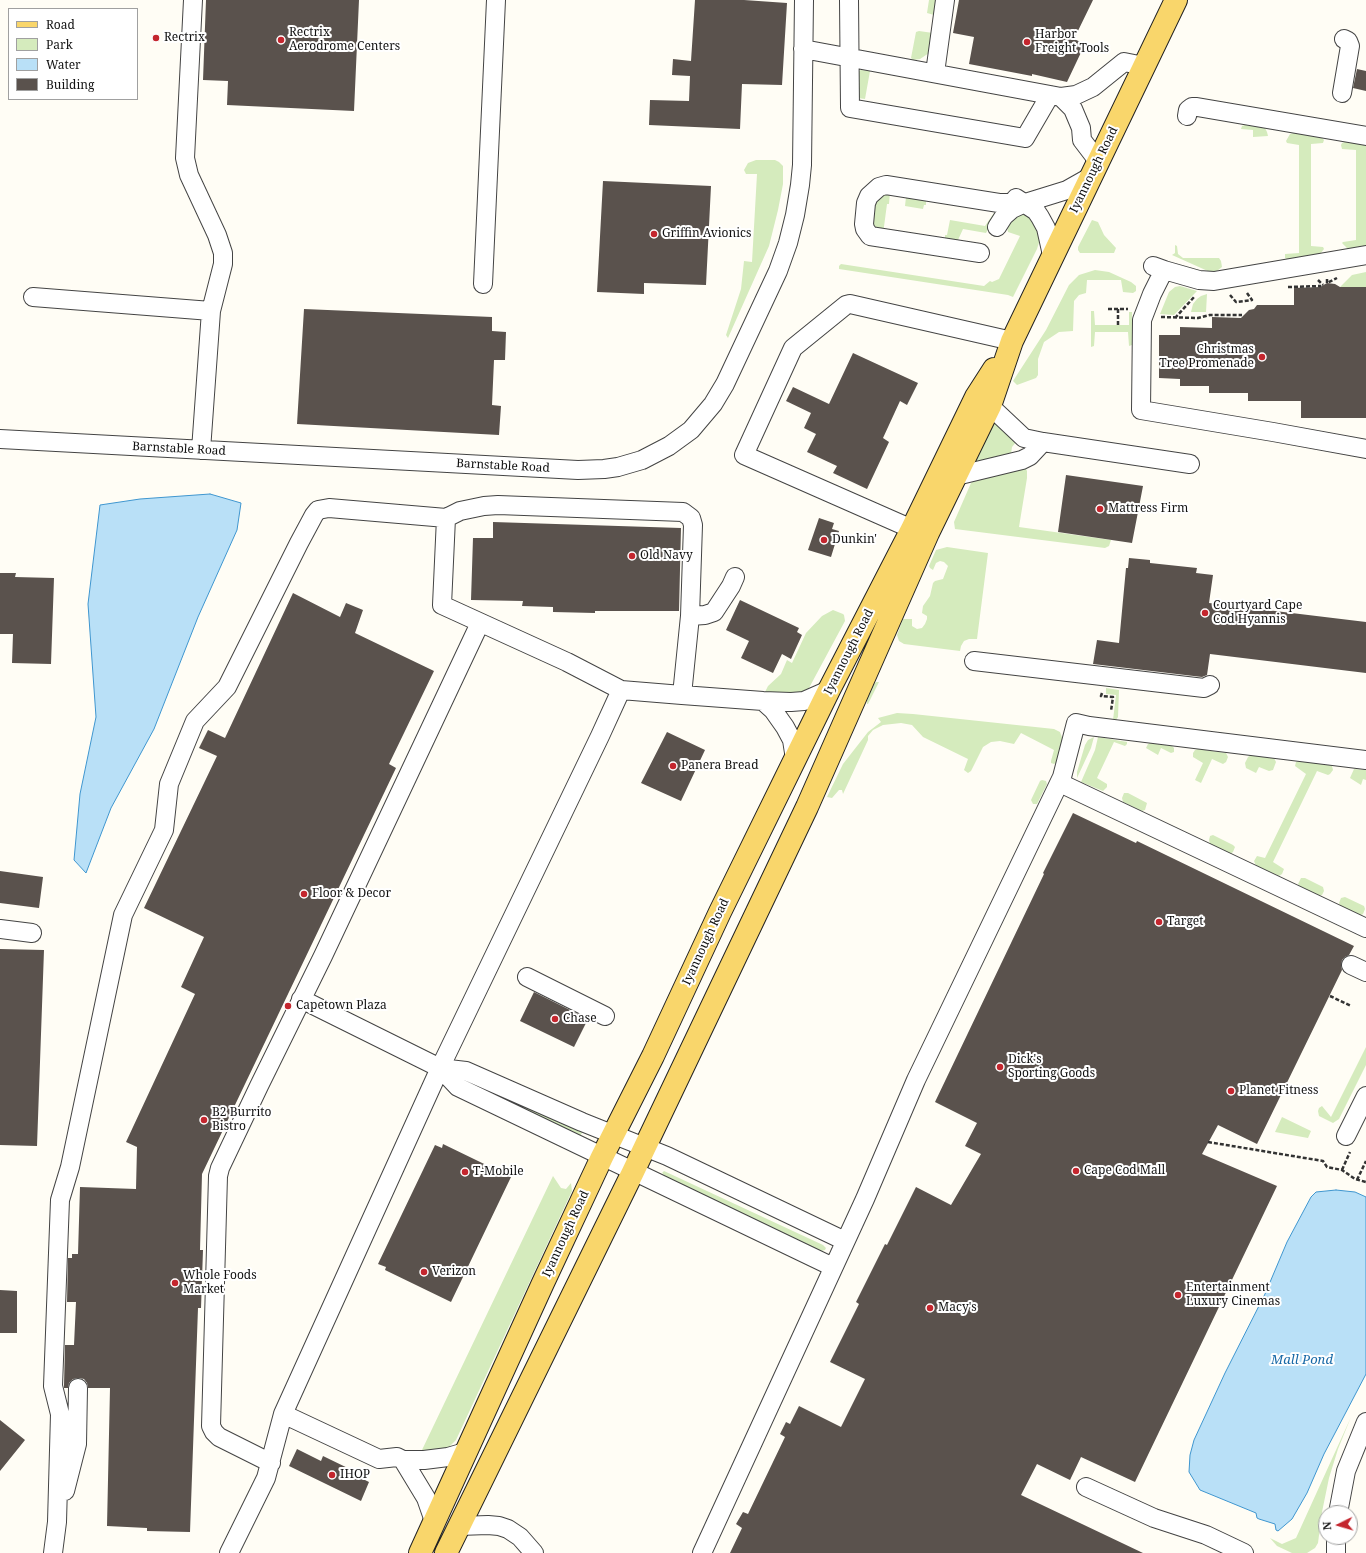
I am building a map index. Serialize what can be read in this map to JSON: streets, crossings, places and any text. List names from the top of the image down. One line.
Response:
{"streets":{"main road":["Iyannough Road"],"street":["Barnstable Road"]},"water":["Mall Pond"],"places":["Rectrix","Rectrix Aerodrome Centers","Harbor Freight Tools","Griffin Avionics","Christmas Tree Promenade","Mattress Firm","Dunkin'","Old Navy","Courtyard Cape Cod Hyannis","Panera Bread","Floor & Decor","Target","Capetown Plaza","Chase","Dick's Sporting Goods","Planet Fitness","B2 Burrito Bistro","Cape Cod Mall","T-Mobile","Verizon","Whole Foods Market","Entertainment Luxury Cinemas","Macy's","IHOP"],"legend":["Road","Park","Water","Building"],"north":"left"}
